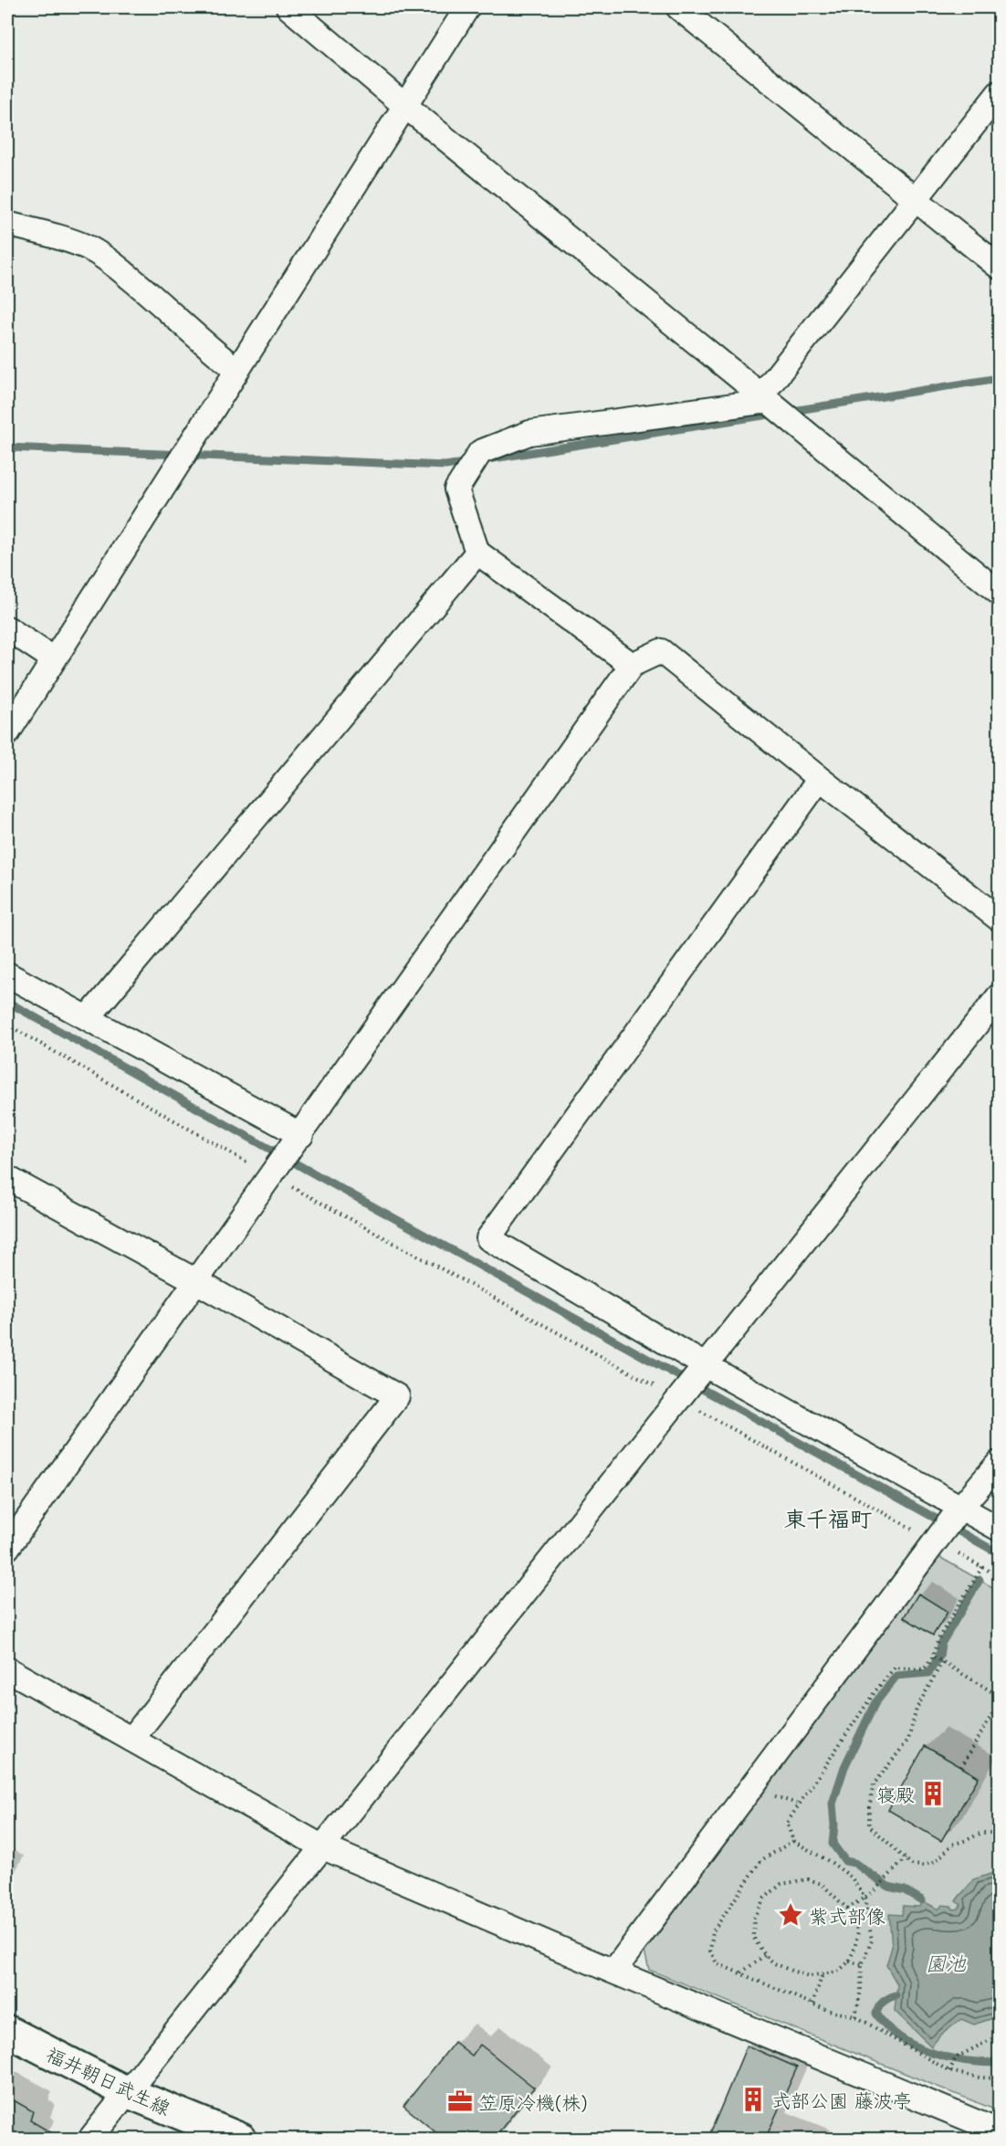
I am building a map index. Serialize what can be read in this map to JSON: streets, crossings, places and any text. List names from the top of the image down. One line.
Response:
{"streets":{"main road":["福井朝日武生線"]},"districts":["東千福町"],"water":["園池"],"places":{"building":["寝殿","式部公園 藤波亭"],"place":["紫式部像"],"office":["笠原冷機(株)"]}}
